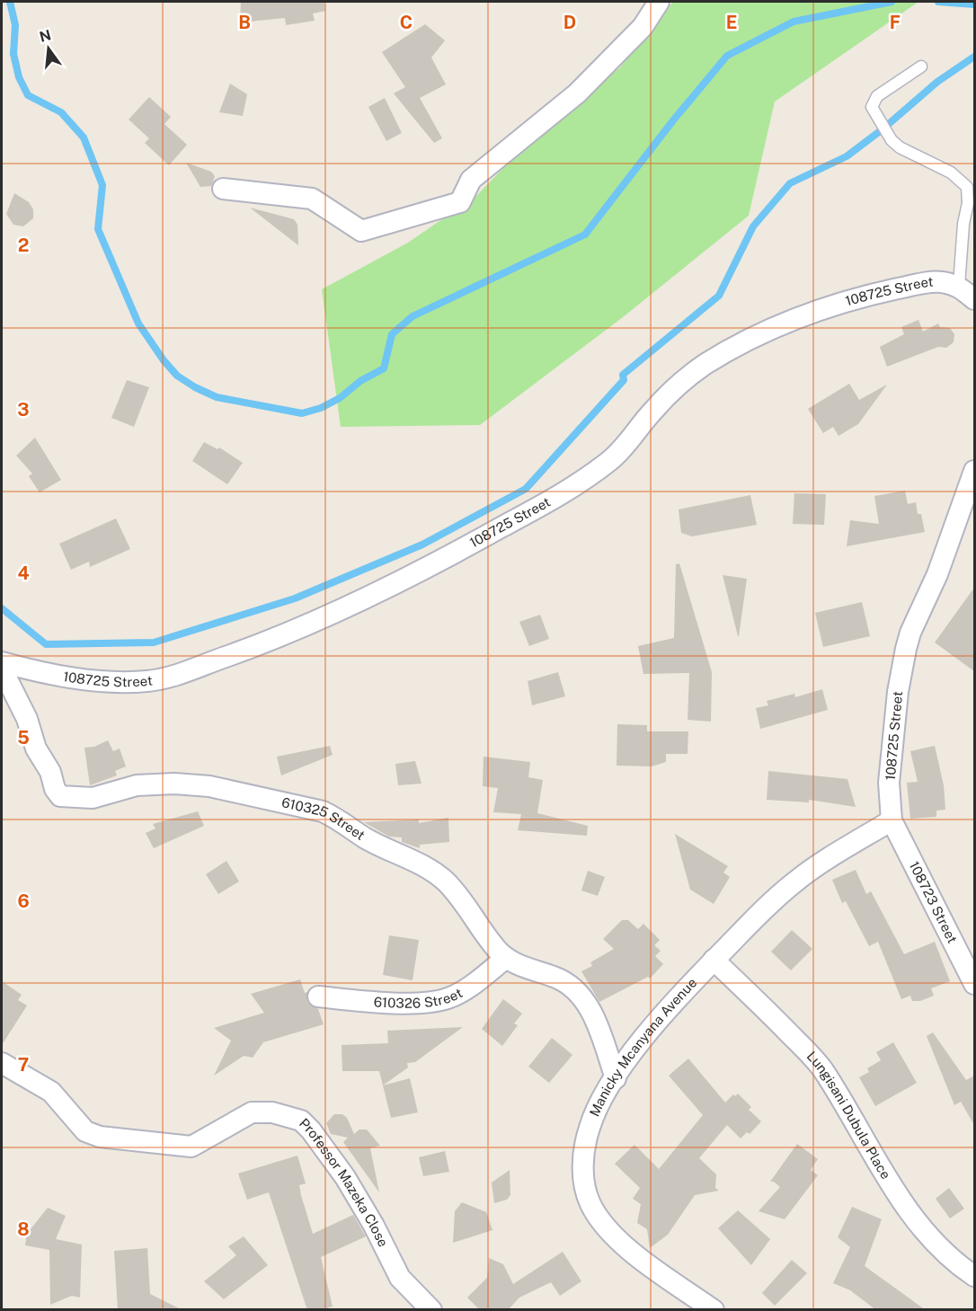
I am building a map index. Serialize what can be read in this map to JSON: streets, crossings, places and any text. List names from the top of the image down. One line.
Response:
{"streets":{"street":["108725 Street","610325 Street","108723 Street","610326 Street","Manicky Mcanyana Avenue","Lungisani Dubula Place","Professor Mazeka Close"]},"crossings":[["108725 Street","108723 Street"],["108725 Street","Manicky Mcanyana Avenue"],["610325 Street","610326 Street"],["610325 Street","Manicky Mcanyana Avenue"],["108723 Street","Manicky Mcanyana Avenue"],["Manicky Mcanyana Avenue","Lungisani Dubula Place"]],"north":"top","grid":{"columns":["B","C","D","E","F"],"rows":["2","3","4","5","6","7","8"]}}
